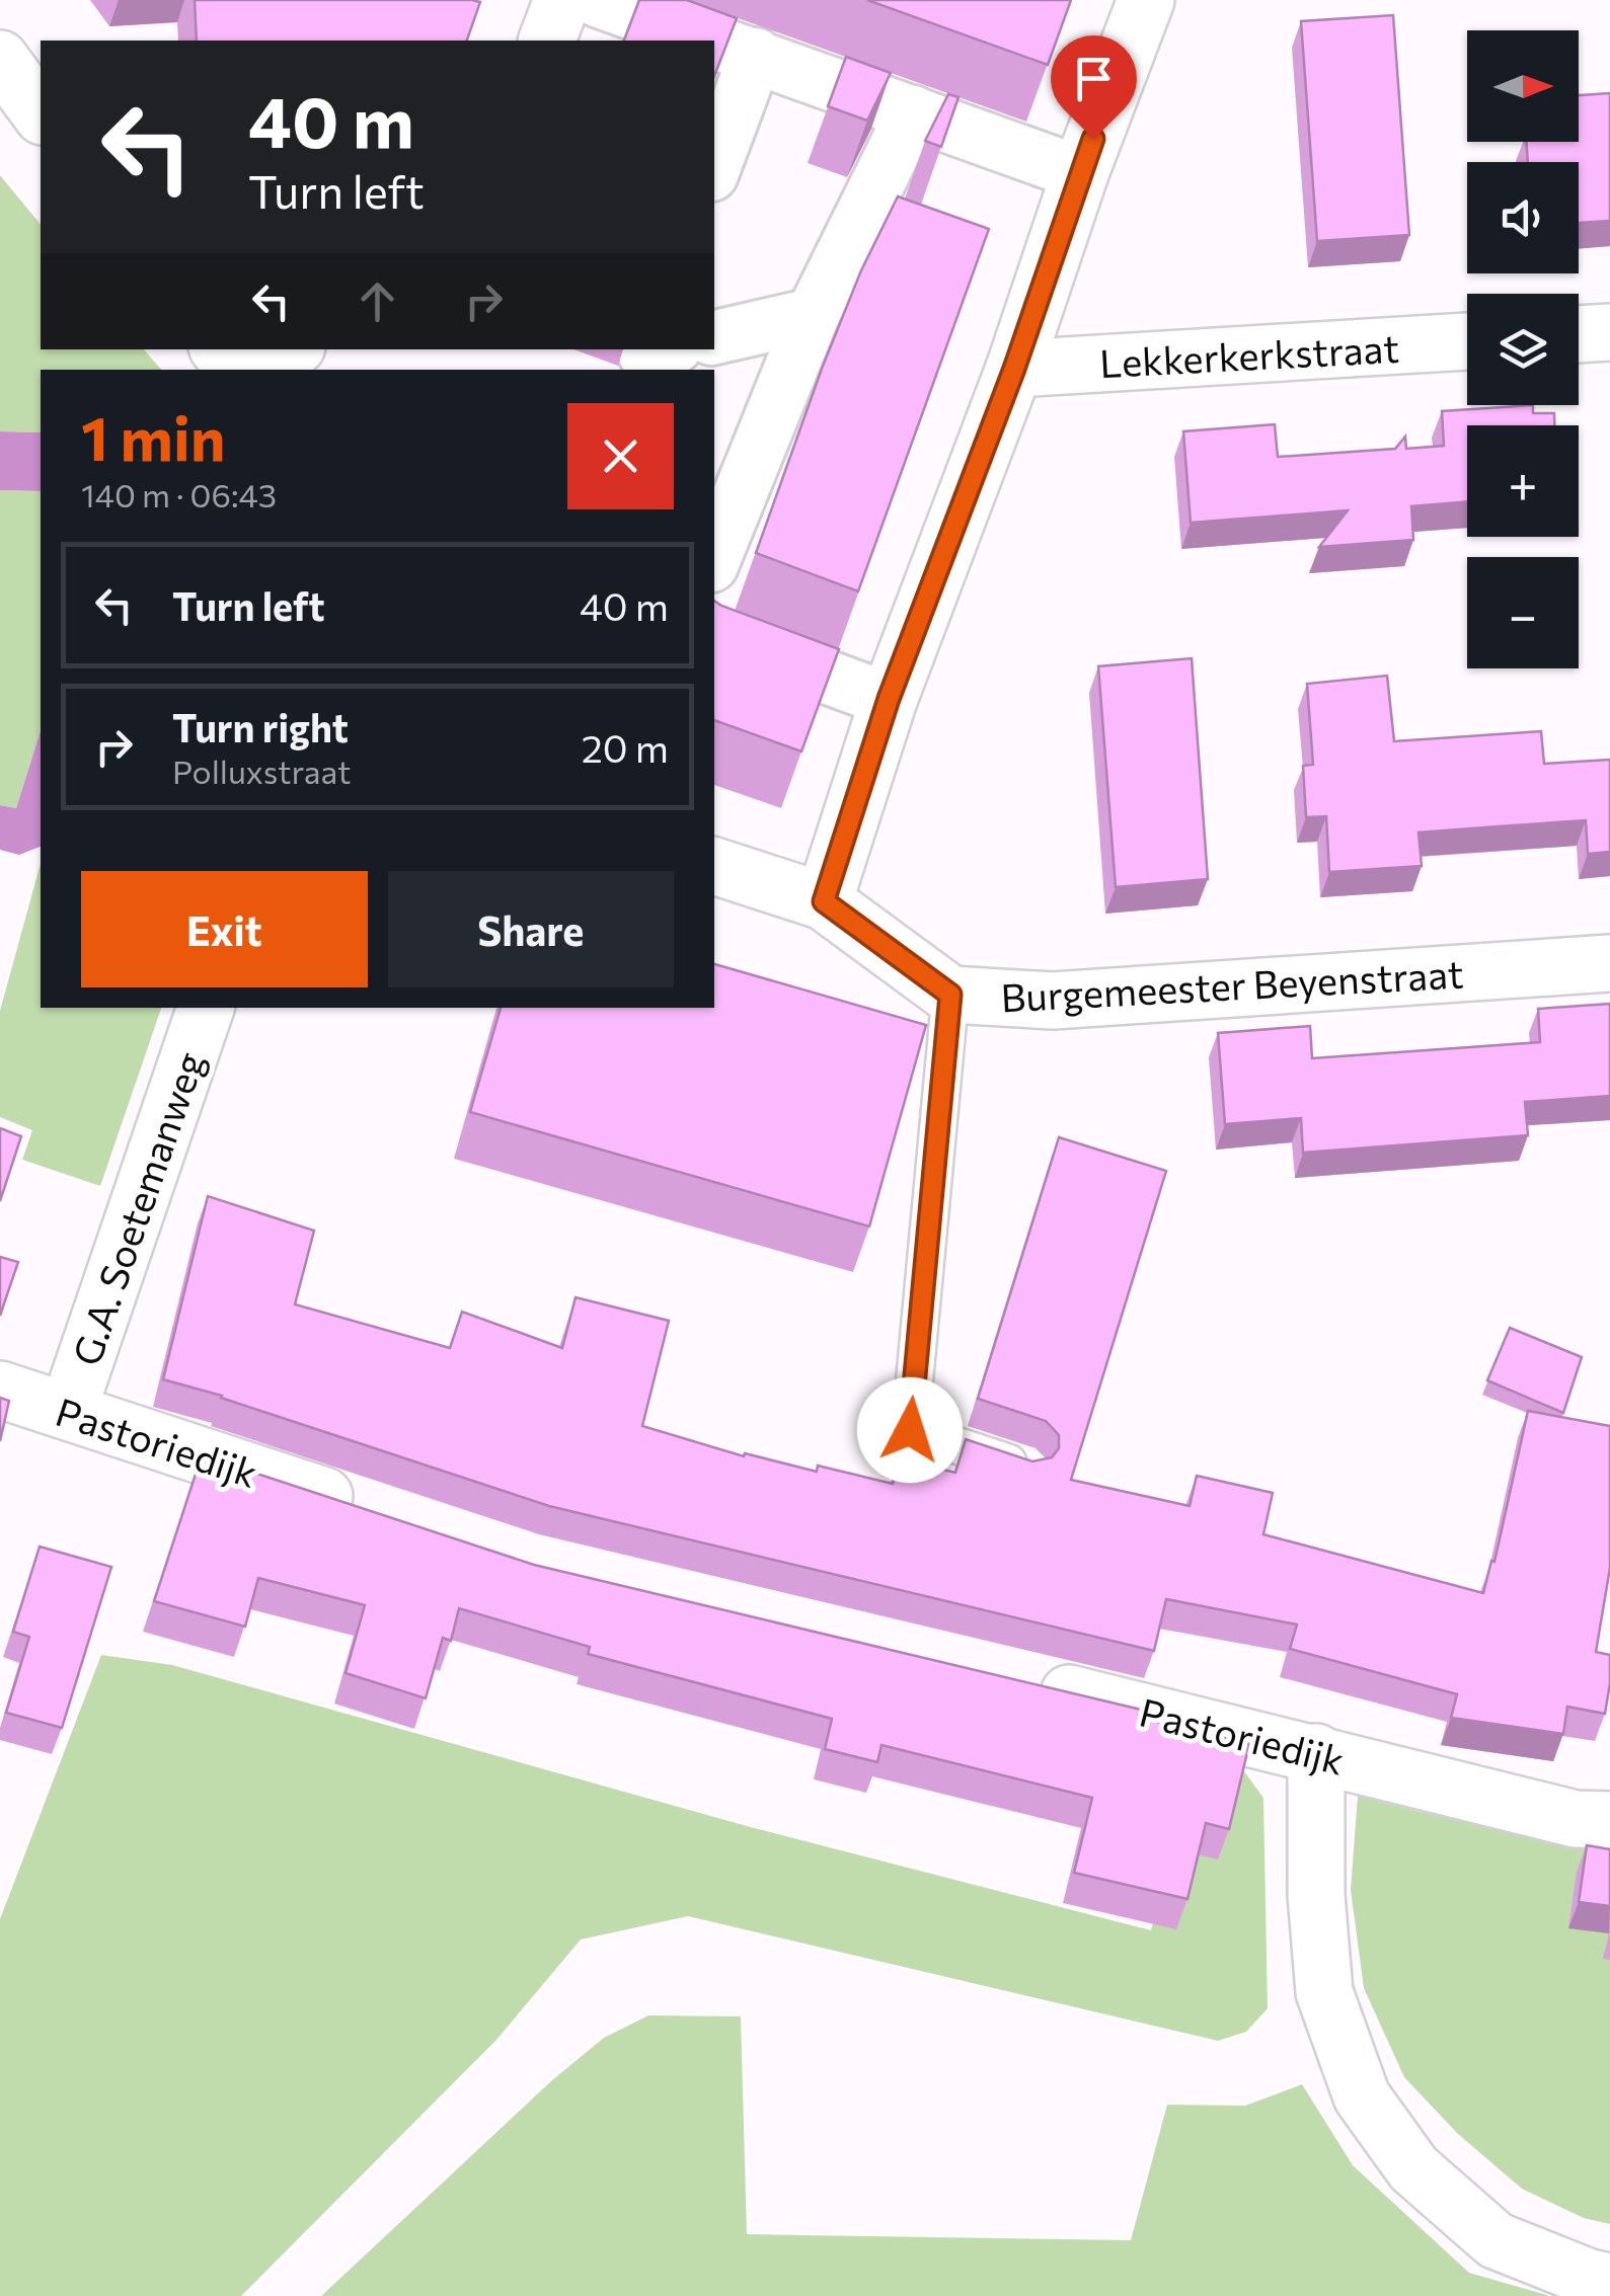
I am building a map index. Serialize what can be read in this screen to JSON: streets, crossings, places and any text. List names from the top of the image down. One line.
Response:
{"streets":{"street":["Lekkerkerkstraat","Burgemeester Beyenstraat","G.A. Soetemanweg","Pastoriedijk"]},"crossings":[["G.A. Soetemanweg","Pastoriedijk"]],"north":"right","page":{"map_buttons":["+","−"],"turn":["40 m","Turn left"],"heading":["1 min","140 m · 06:43"],"list":[{"name":"Turn left","value":"40 m"},{"name":"Turn right","note":"Polluxstraat","value":"20 m"}],"buttons":["Exit","Share"]}}
